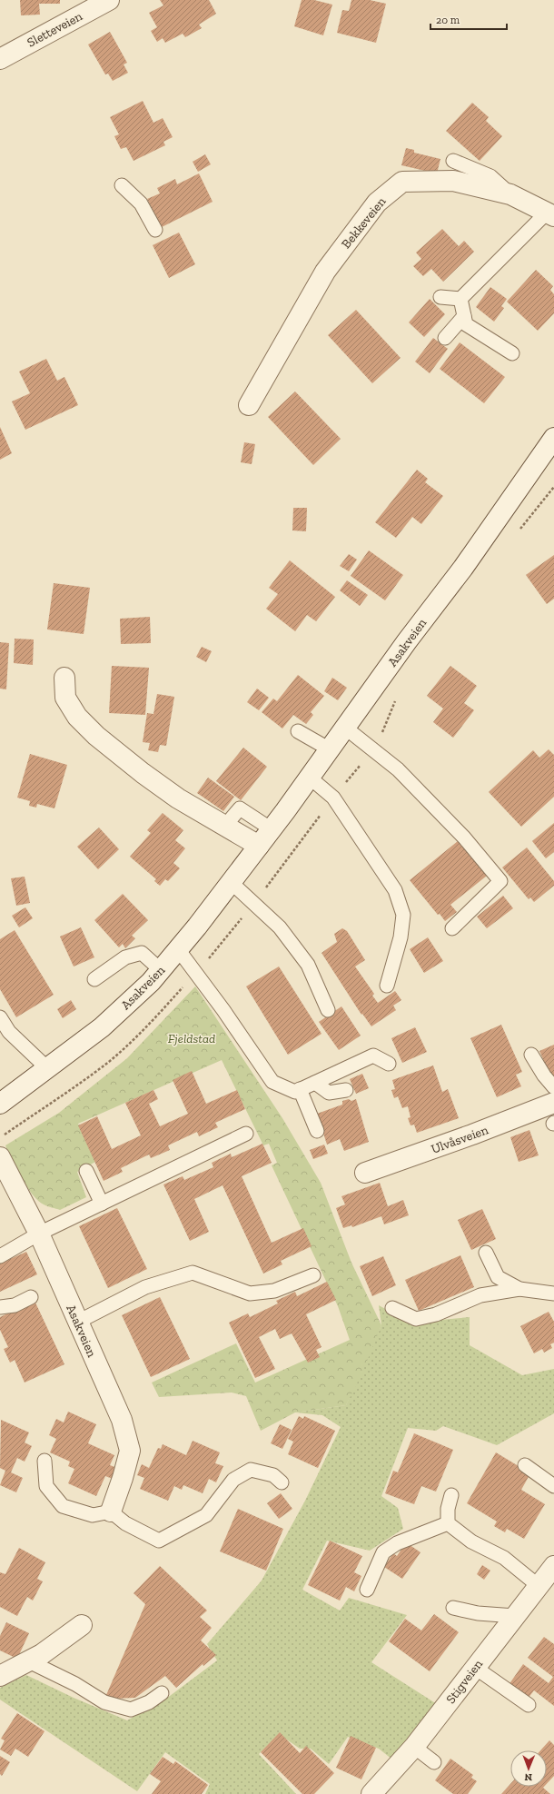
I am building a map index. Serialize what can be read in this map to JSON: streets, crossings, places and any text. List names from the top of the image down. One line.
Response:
{"streets":{"street":["Sletteveien","Bekkeveien","Asakveien","Ulvåsveien","Stigveien"]},"parks":["Fjeldstad"],"scale_bar":"20 m","north":"bottom"}
